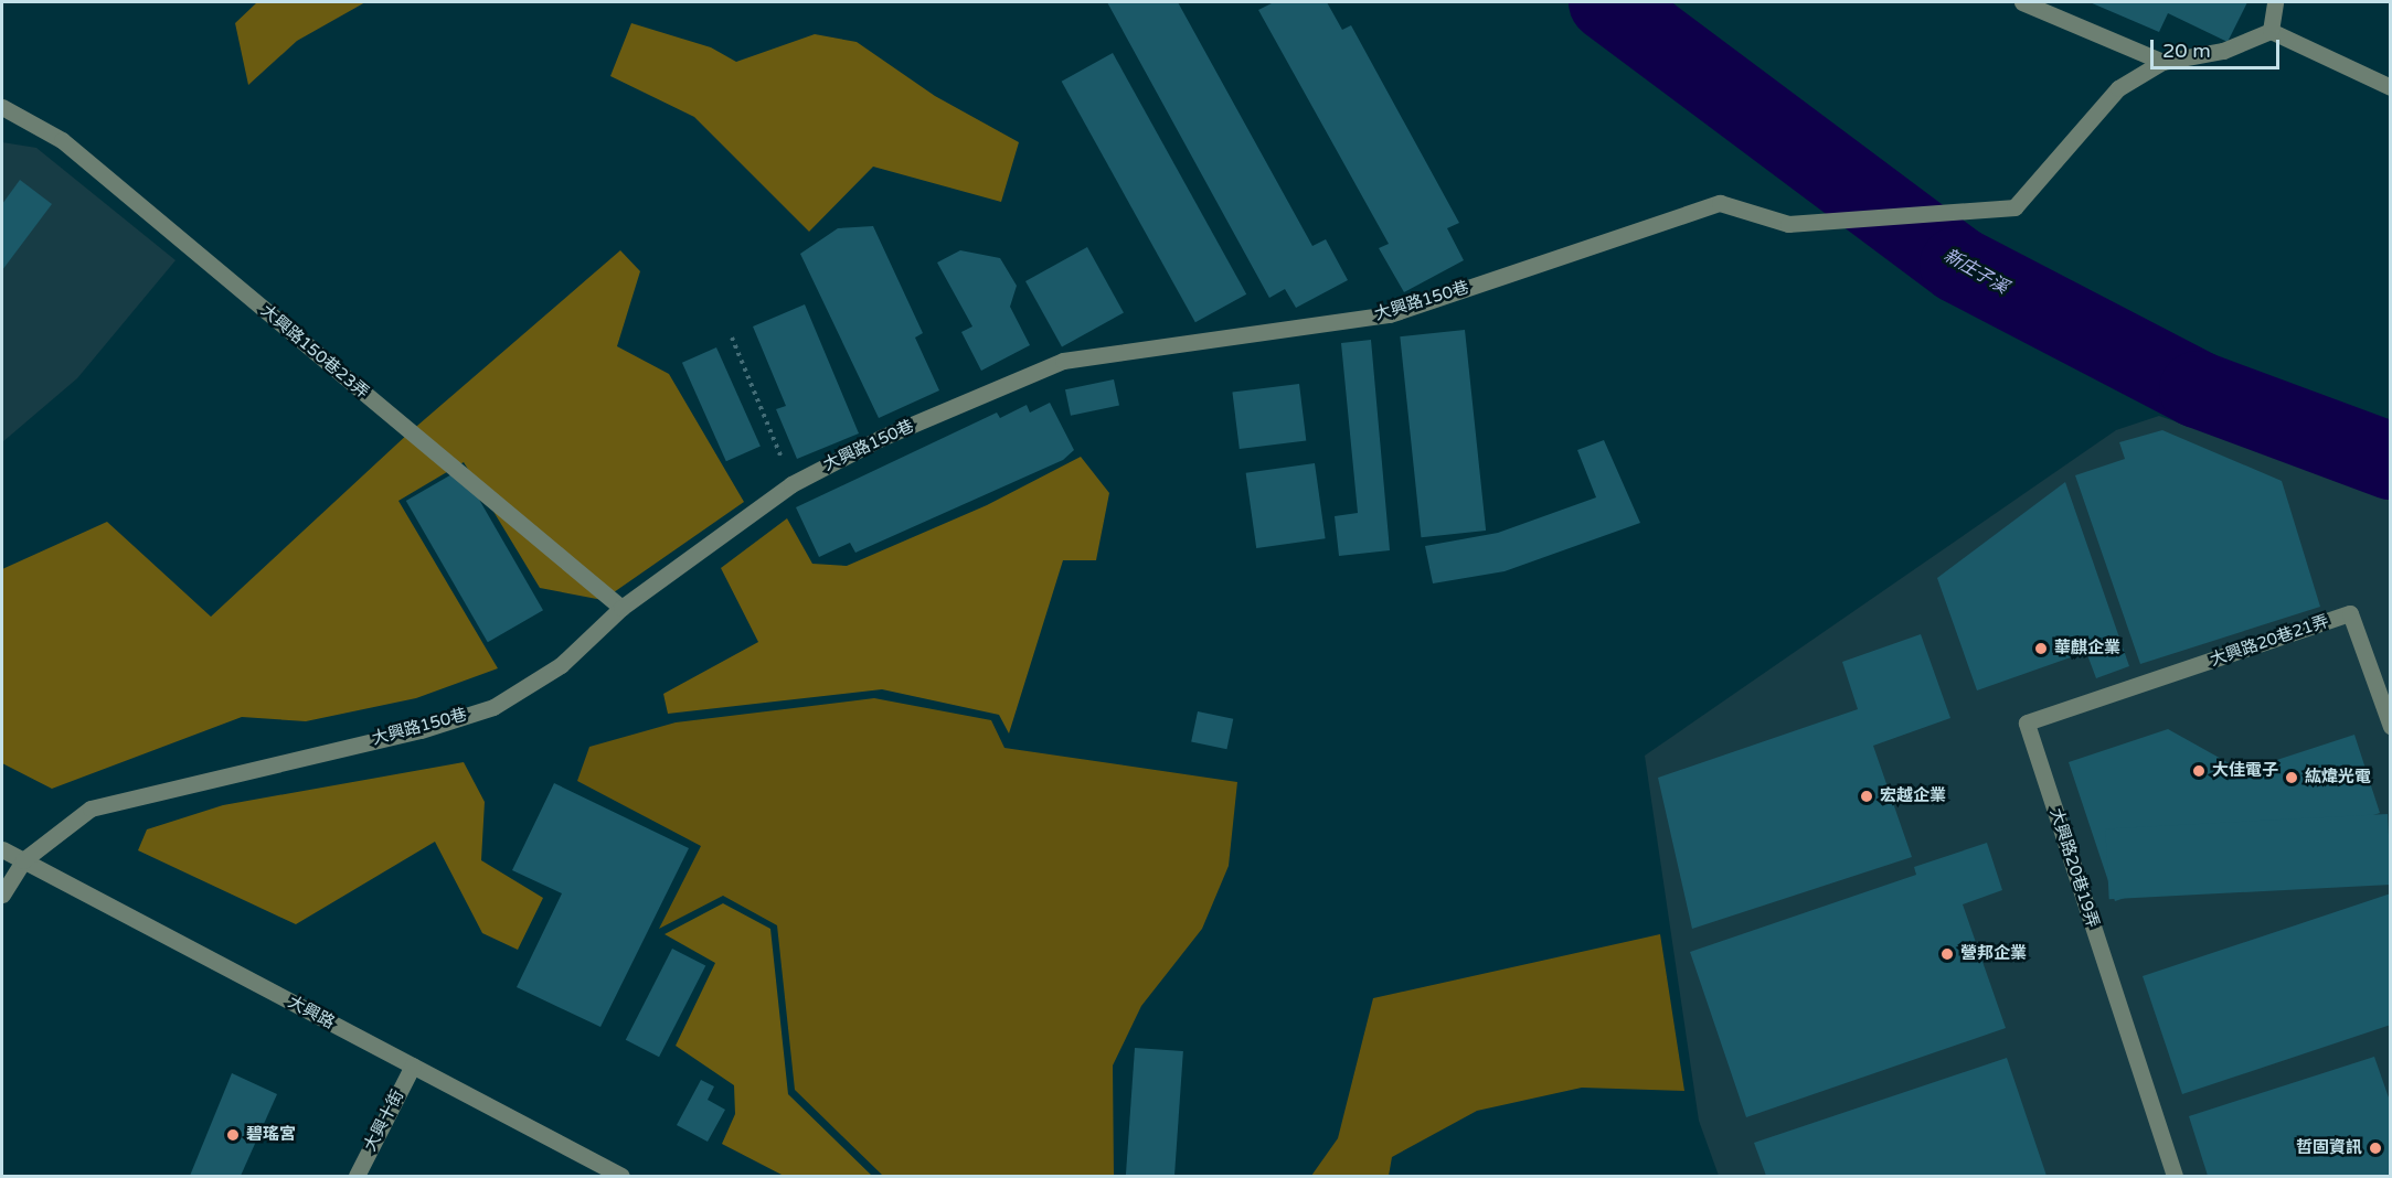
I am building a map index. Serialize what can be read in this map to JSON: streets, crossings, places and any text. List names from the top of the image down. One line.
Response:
{"streets":{"street":["大興路150巷","大興路150巷23弄","大興路20巷21弄","大興路20巷19弄","大興路","大興十街"]},"crossings":[["大興路150巷","大興路150巷23弄"],["大興路150巷","大興路"],["大興路20巷21弄","大興路20巷19弄"],["大興路","大興十街"]],"water":["新庄子溪"],"places":["華麒企業","大佳電子","紘煒光電","宏越企業","營邦企業","碧瑤宮","哲固資訊"],"scale_bar":"20 m"}
